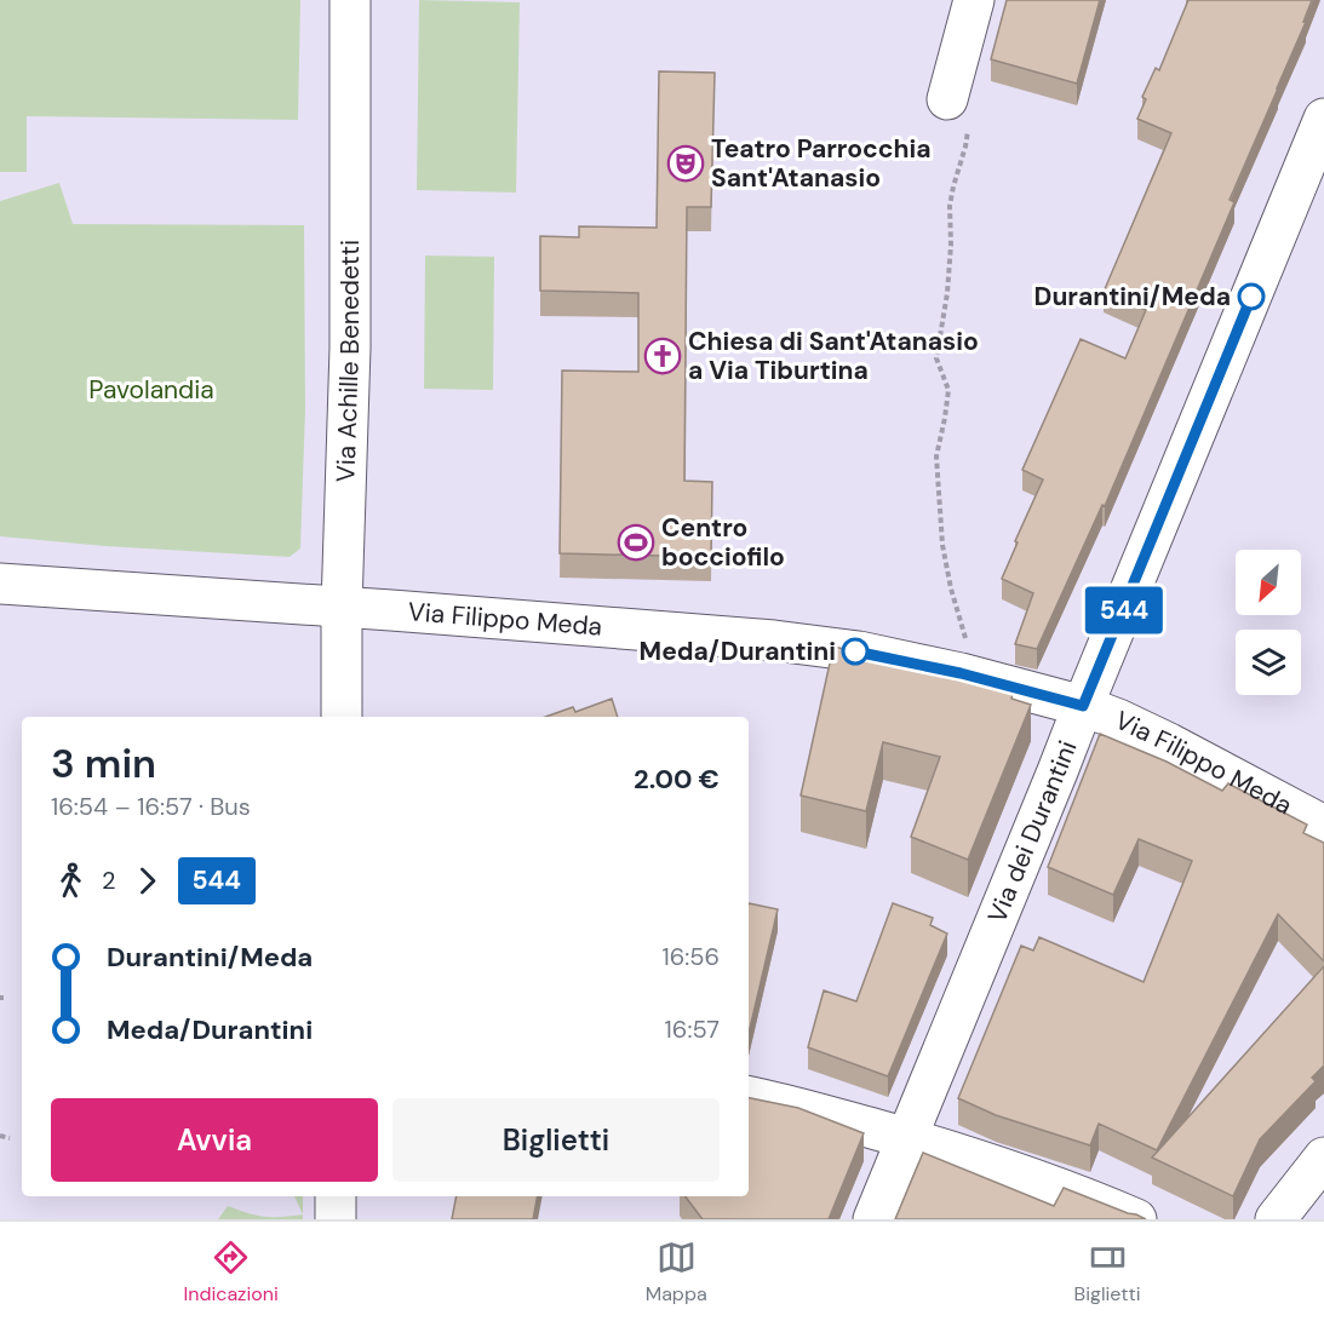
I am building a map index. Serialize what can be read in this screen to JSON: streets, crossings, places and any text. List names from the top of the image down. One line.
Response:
{"streets":{"street":["Via Achille Benedetti","Via Filippo Meda","Via dei Durantini"]},"crossings":[["Via Achille Benedetti","Via Filippo Meda"],["Via Filippo Meda","Via dei Durantini"]],"parks":["Pavolandia"],"places":{"theatre":["Teatro Parrocchia Sant'Atanasio"],"other":["Durantini/Meda","Meda/Durantini"],"church":["Chiesa di Sant'Atanasio a Via Tiburtina"],"sports":["Centro bocciofilo"]},"lines":["bus line 544"],"north":"bottom left","page":{"on_map":"544","heading":["3 min","16:54 – 16:57 · Bus","2.00 €"],"legs":["2","544"],"list":[{"name":"Durantini/Meda","value":"16:56"},{"name":"Meda/Durantini","value":"16:57"}],"buttons":["Avvia","Biglietti"],"tabs":["Indicazioni","Mappa","Biglietti"]}}
